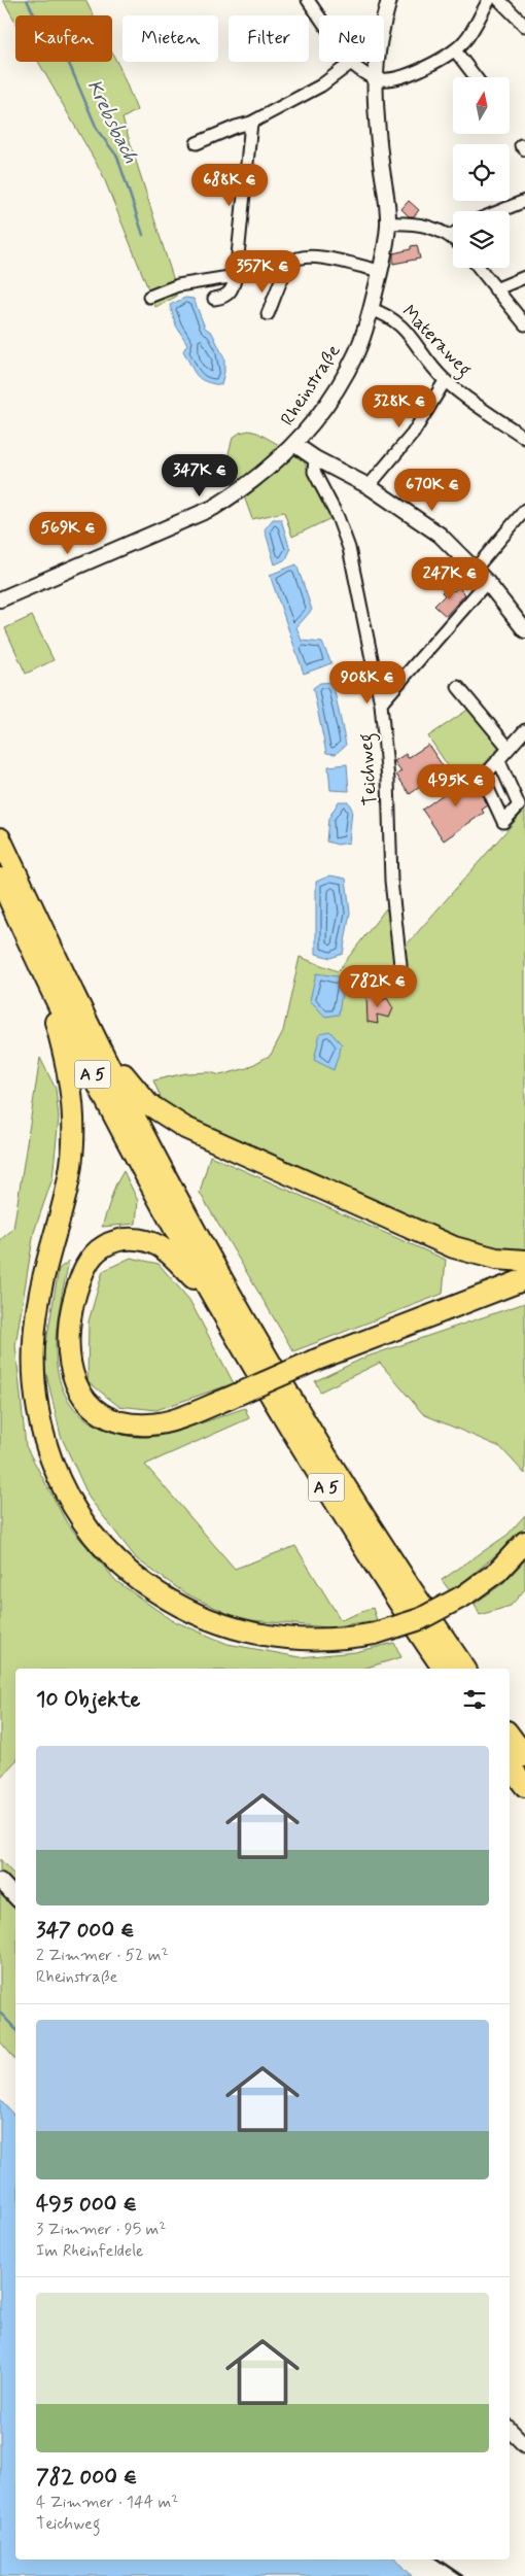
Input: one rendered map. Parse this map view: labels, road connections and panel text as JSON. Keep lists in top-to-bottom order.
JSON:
{
  "streets": {
    "highway": ["A 5"],
    "street": ["Materaweg", "Rheinstraße", "Teichweg"]
  },
  "crossings": [
    ["Materaweg", "Rheinstraße"]
  ],
  "water": ["Krebsbach"],
  "north": "top",
  "page": {
    "chip": [
      "Kaufen",
      "Mieten",
      "Filter",
      "Neu"
    ],
    "price": [
      "688K €",
      "357K €",
      "328K €",
      "347K €",
      "670K €",
      "569K €",
      "247K €",
      "908K €",
      "495K €",
      "782K €"
    ],
    "heading": "10 Objekte",
    "list": [
      {
        "name": "347 000 €",
        "note": "2 Zimmer · 52 m² · Rheinstraße"
      },
      {
        "name": "495 000 €",
        "note": "3 Zimmer · 95 m² · Im Rheinfeldele"
      },
      {
        "name": "782 000 €",
        "note": "4 Zimmer · 144 m² · Teichweg"
      }
    ]
  }
}
